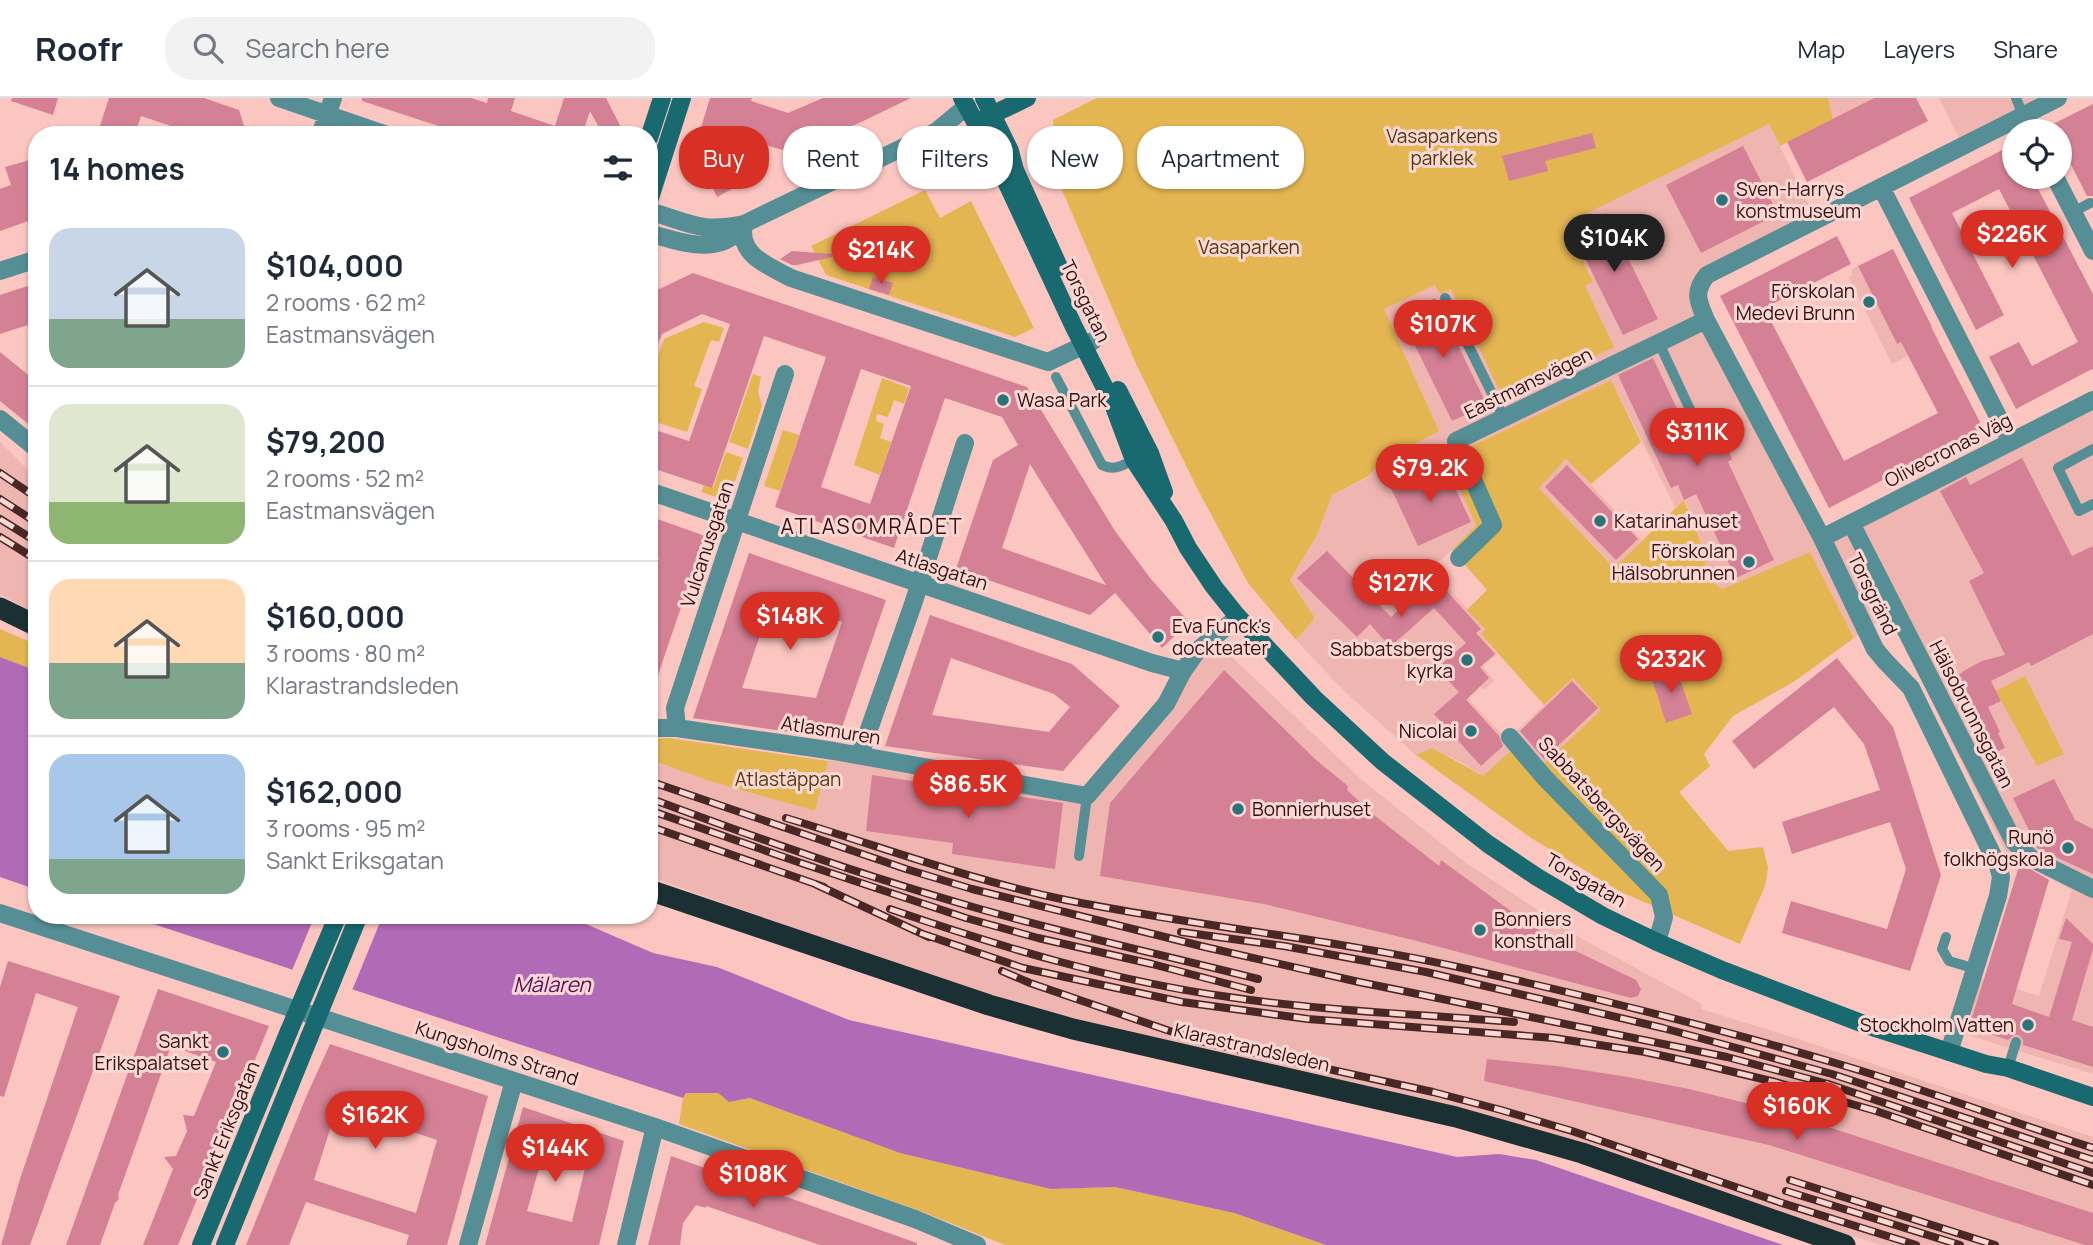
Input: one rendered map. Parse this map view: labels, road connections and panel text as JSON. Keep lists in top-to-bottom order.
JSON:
{
  "streets": {
    "highway": ["Klarastrandsleden"],
    "main road": ["Torsgatan", "Sankt Eriksgatan"],
    "street": [
      "Eastmansvägen",
      "Olivecronas Väg",
      "Vulcanusgatan",
      "Atlasgatan",
      "Torsgränd",
      "Hälsobrunnsgatan",
      "Atlasmuren",
      "Sabbatsbergsvägen",
      "Kungsholms Strand"
    ]
  },
  "crossings": [
    ["Torsgatan", "Torsgränd"],
    ["Torsgatan", "Sabbatsbergsvägen"],
    ["Eastmansvägen", "Torsgränd"],
    ["Olivecronas Väg", "Torsgränd"],
    ["Olivecronas Väg", "Hälsobrunnsgatan"],
    ["Vulcanusgatan", "Atlasgatan"],
    ["Vulcanusgatan", "Atlasmuren"]
  ],
  "districts": ["ATLASOMRÅDET"],
  "water": ["Mälaren"],
  "parks": ["Vasaparkens parklek", "Vasaparken", "Atlastäppan"],
  "places": [
    "Sven-Harrys konstmuseum",
    "Förskolan Medevi Brunn",
    "Wasa Park",
    "Katarinahuset",
    "Förskolan Hälsobrunnen",
    "Eva Funck's dockteater",
    "Sabbatsbergs kyrka",
    "Nicolai",
    "Bonnierhuset",
    "Runö folkhögskola",
    "Bonniers konsthall",
    "Stockholm Vatten",
    "Sankt Erikspalatset"
  ],
  "page": {
    "header": "Roofr",
    "search": "Search here",
    "nav": ["Map", "Layers", "Share"],
    "chip": [
      "Buy",
      "Rent",
      "Filters",
      "New",
      "Apartment"
    ],
    "heading": "14 homes",
    "price": [
      "$226K",
      "$104K",
      "$214K",
      "$107K",
      "$311K",
      "$79.2K",
      "$127K",
      "$148K",
      "$232K",
      "$86.5K",
      "$160K",
      "$162K",
      "$144K",
      "$108K"
    ],
    "list": [
      {
        "name": "$104,000",
        "note": "2 rooms · 62 m² · Eastmansvägen"
      },
      {
        "name": "$79,200",
        "note": "2 rooms · 52 m² · Eastmansvägen"
      },
      {
        "name": "$160,000",
        "note": "3 rooms · 80 m² · Klarastrandsleden"
      },
      {
        "name": "$162,000",
        "note": "3 rooms · 95 m² · Sankt Eriksgatan"
      }
    ]
  }
}
